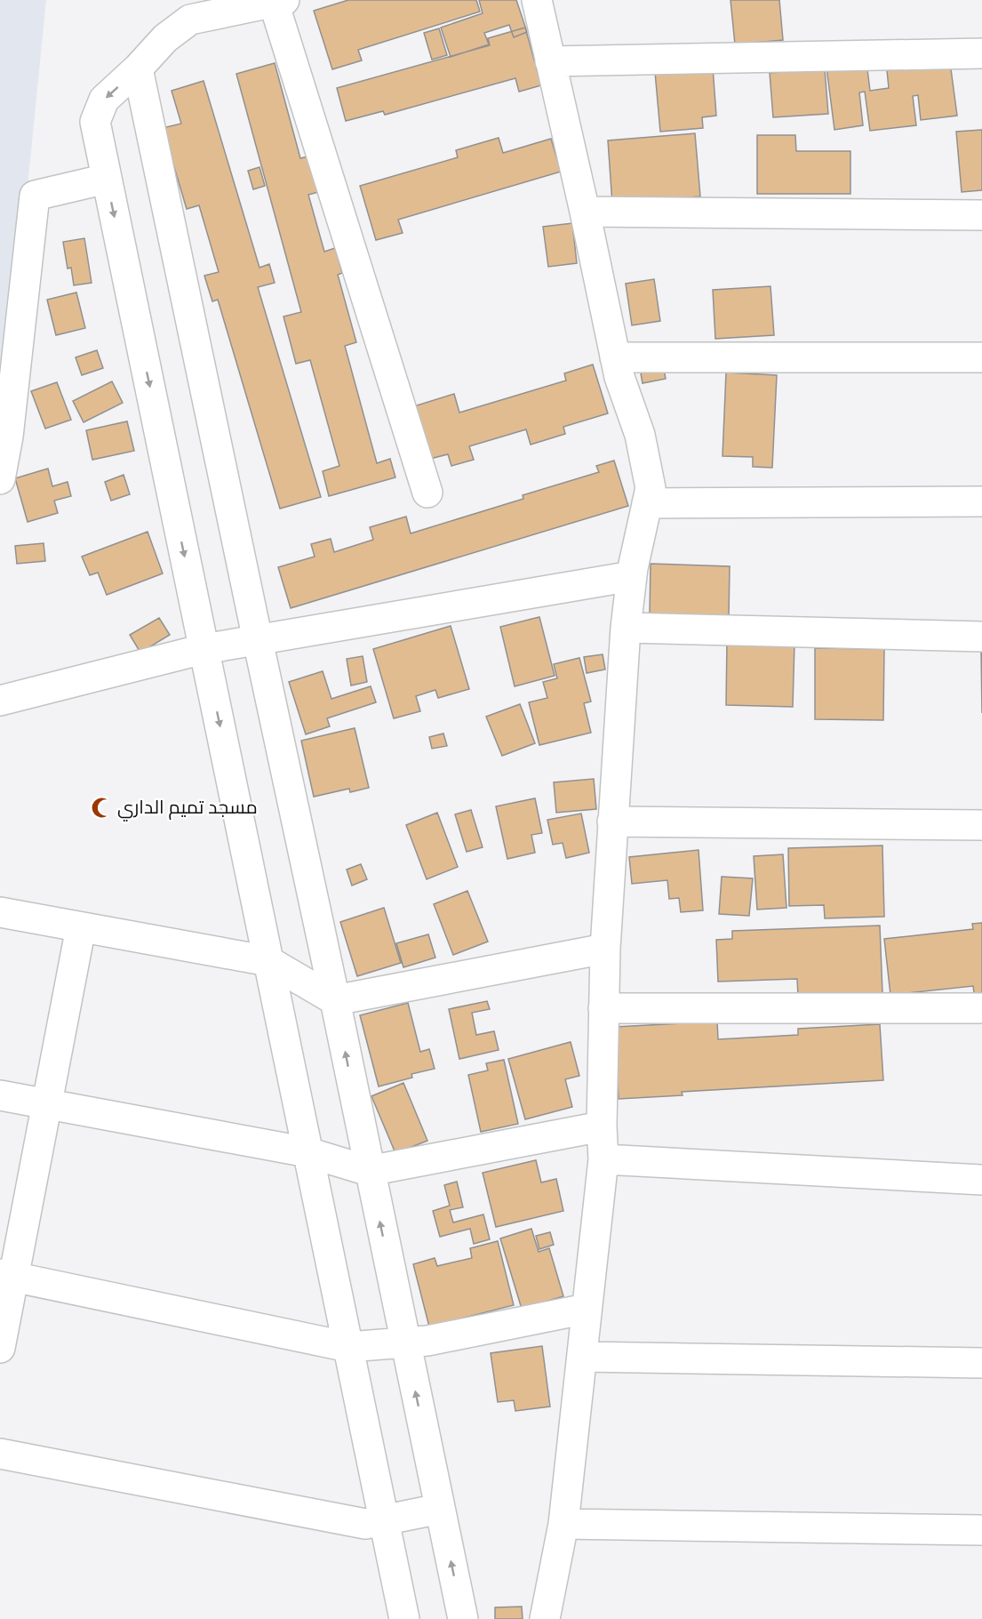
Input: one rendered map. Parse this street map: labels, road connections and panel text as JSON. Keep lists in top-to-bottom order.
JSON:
{
  "places": {
    "mosque": ["مسجد تميم الداري"]
  }
}
